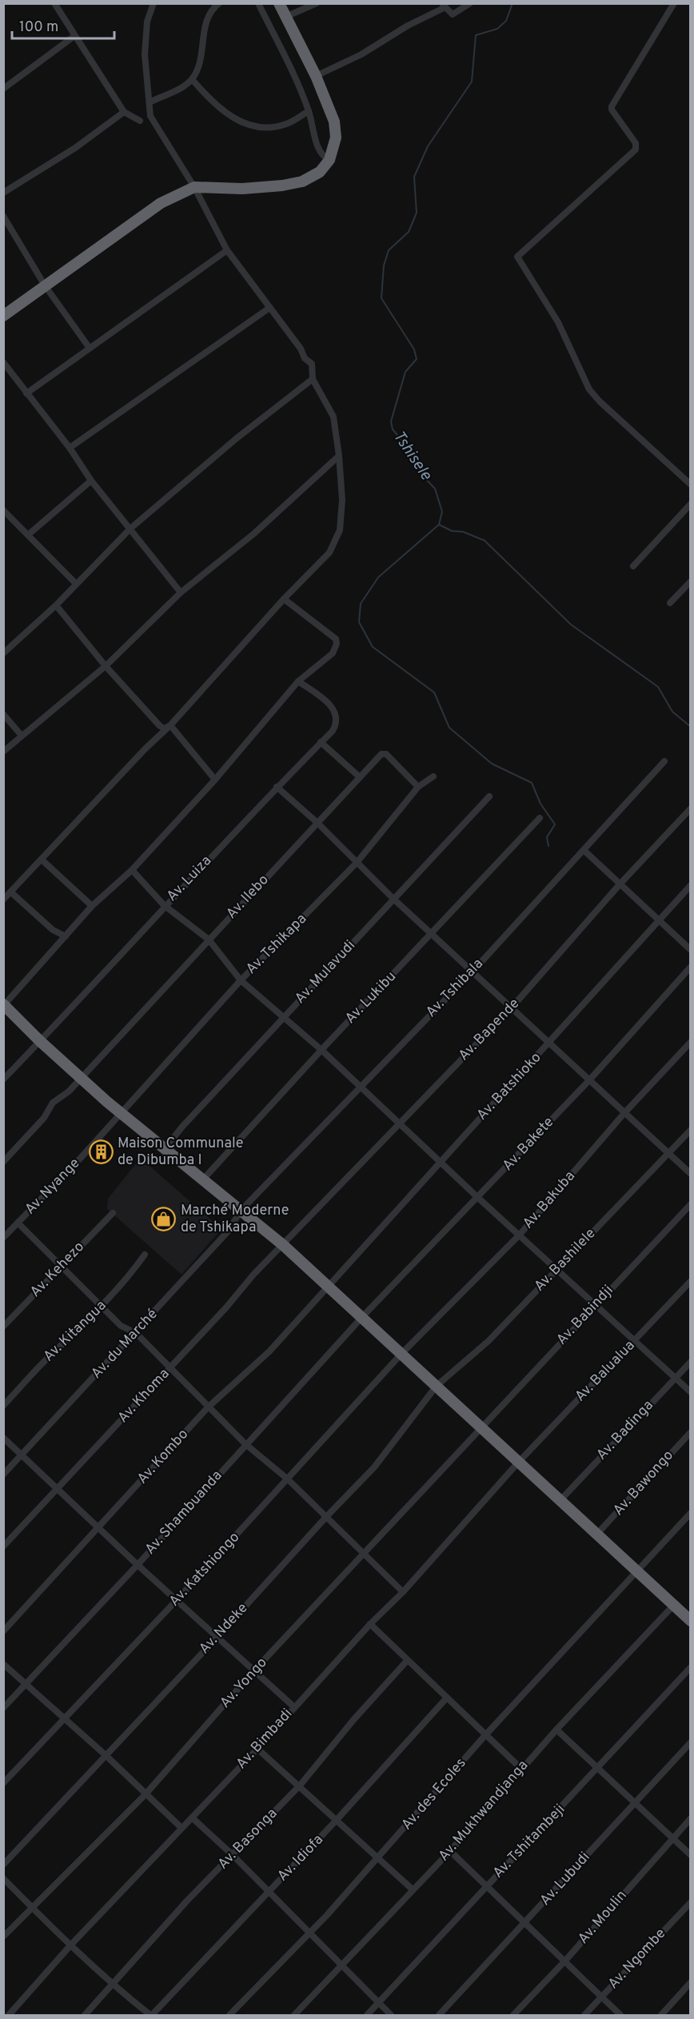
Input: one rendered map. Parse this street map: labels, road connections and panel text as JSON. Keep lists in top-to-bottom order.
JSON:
{
  "streets": {
    "street": [
      "Av. Luiza",
      "Av. Ilebo",
      "Av. Tshikapa",
      "Av. Mulavudi",
      "Av. Tshibala",
      "Av. Lukibu",
      "Av. Bapende",
      "Av. Batshioko",
      "Av. Bakete",
      "Av. Nyange",
      "Av. Bakuba",
      "Av. Bashilele",
      "Av. Kehezo",
      "Av. Babindji",
      "Av. Kitangua",
      "Av. du Marché",
      "Av. Balualua",
      "Av. Khoma",
      "Av. Badinga",
      "Av. Kombo",
      "Av. Bawongo",
      "Av. Shambuanda",
      "Av. Katshiongo",
      "Av. Ndeke",
      "Av. Yongo",
      "Av. Bimbadi",
      "Av. des Ecoles",
      "Av. Mukhwandjanga",
      "Av. Basonga",
      "Av. Tshitambeji",
      "Av. Idiofa",
      "Av. Lubudi",
      "Av. Moulin",
      "Av. Ngombe"
    ]
  },
  "crossings": [
    ["Av. Ilebo", "Av. Tshikapa"],
    ["Av. Tshikapa", "Av. Nyange"],
    ["Av. Tshibala", "Av. du Marché"],
    ["Av. Bapende", "Av. Khoma"],
    ["Av. Batshioko", "Av. Kombo"],
    ["Av. Bakete", "Av. Shambuanda"],
    ["Av. Bakuba", "Av. Katshiongo"],
    ["Av. Bashilele", "Av. Ndeke"],
    ["Av. Babindji", "Av. Yongo"],
    ["Av. Balualua", "Av. Bimbadi"]
  ],
  "water": ["Tshisele"],
  "places": {
    "building": ["Maison Communale de Dibumba I"],
    "shop": ["Marché Moderne de Tshikapa"]
  },
  "scale_bar": "100 m"
}
